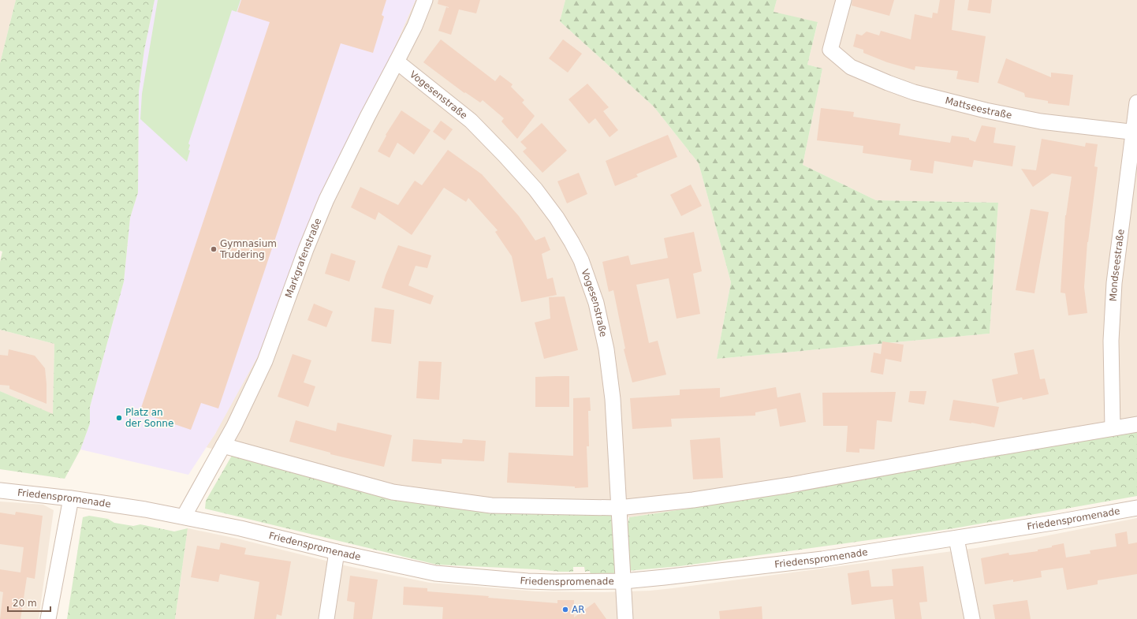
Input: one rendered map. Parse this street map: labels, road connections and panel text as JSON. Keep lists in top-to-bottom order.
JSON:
{
  "streets": {
    "street": [
      "Vogesenstraße",
      "Mattseestraße",
      "Markgrafenstraße",
      "Mondseestraße",
      "Friedenspromenade"
    ]
  },
  "crossings": [
    ["Vogesenstraße", "Markgrafenstraße"],
    ["Vogesenstraße", "Friedenspromenade"],
    ["Mattseestraße", "Mondseestraße"],
    ["Markgrafenstraße", "Friedenspromenade"]
  ],
  "places": ["Gymnasium Trudering", "Platz an der Sonne", "AR"],
  "scale_bar": "20 m"
}
